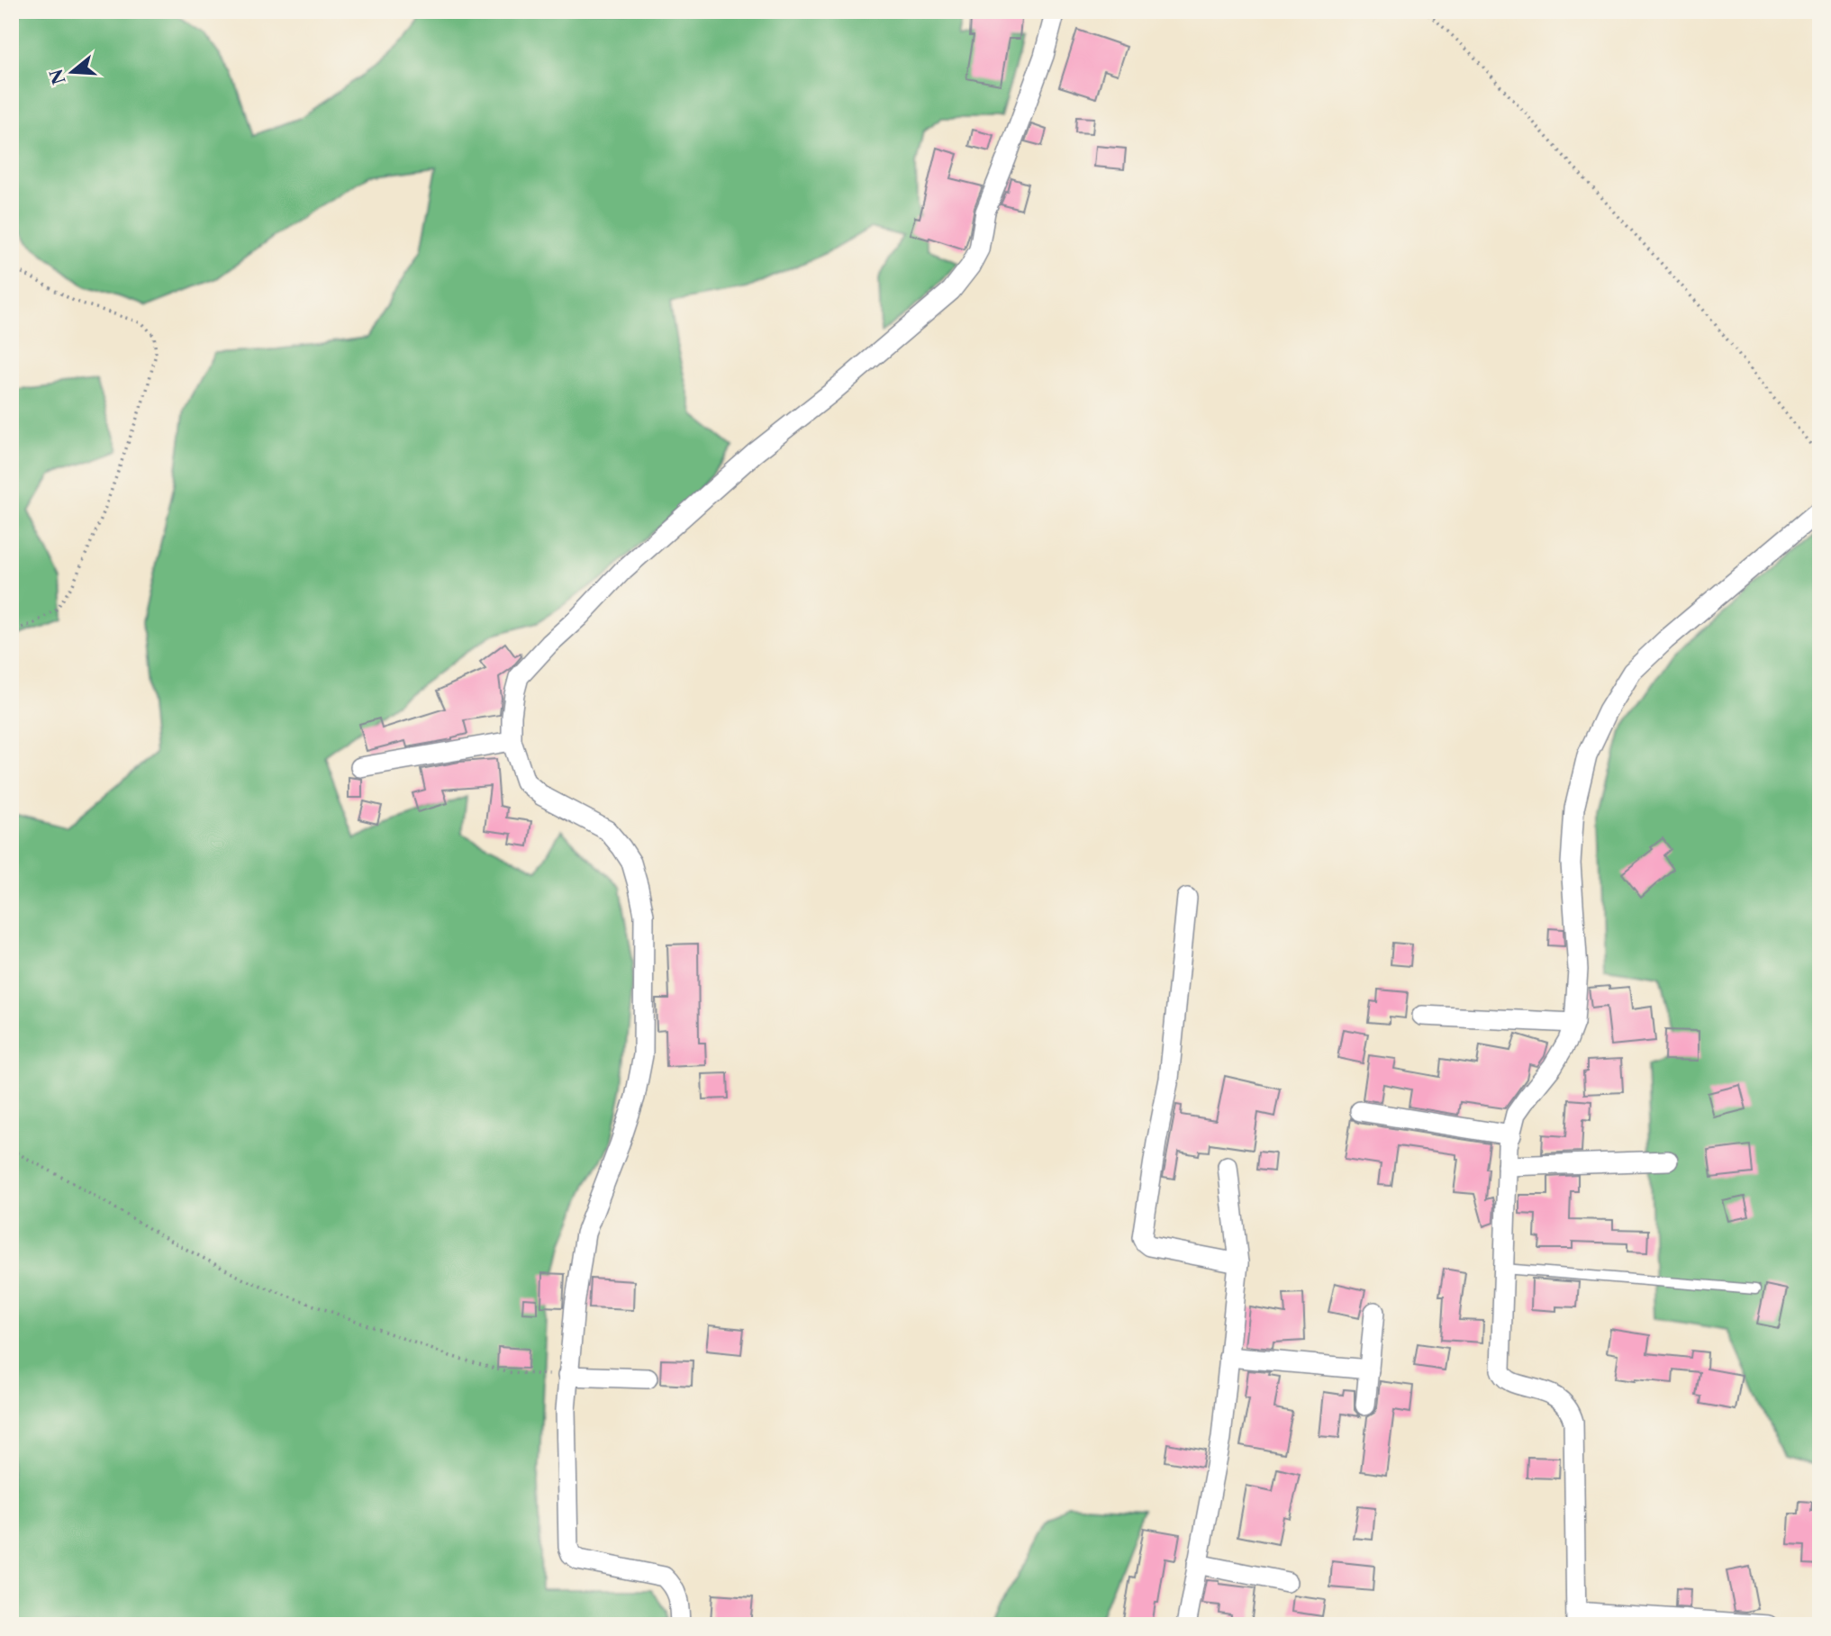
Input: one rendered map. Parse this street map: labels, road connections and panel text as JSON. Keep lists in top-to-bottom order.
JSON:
{
  "north": "left"
}
